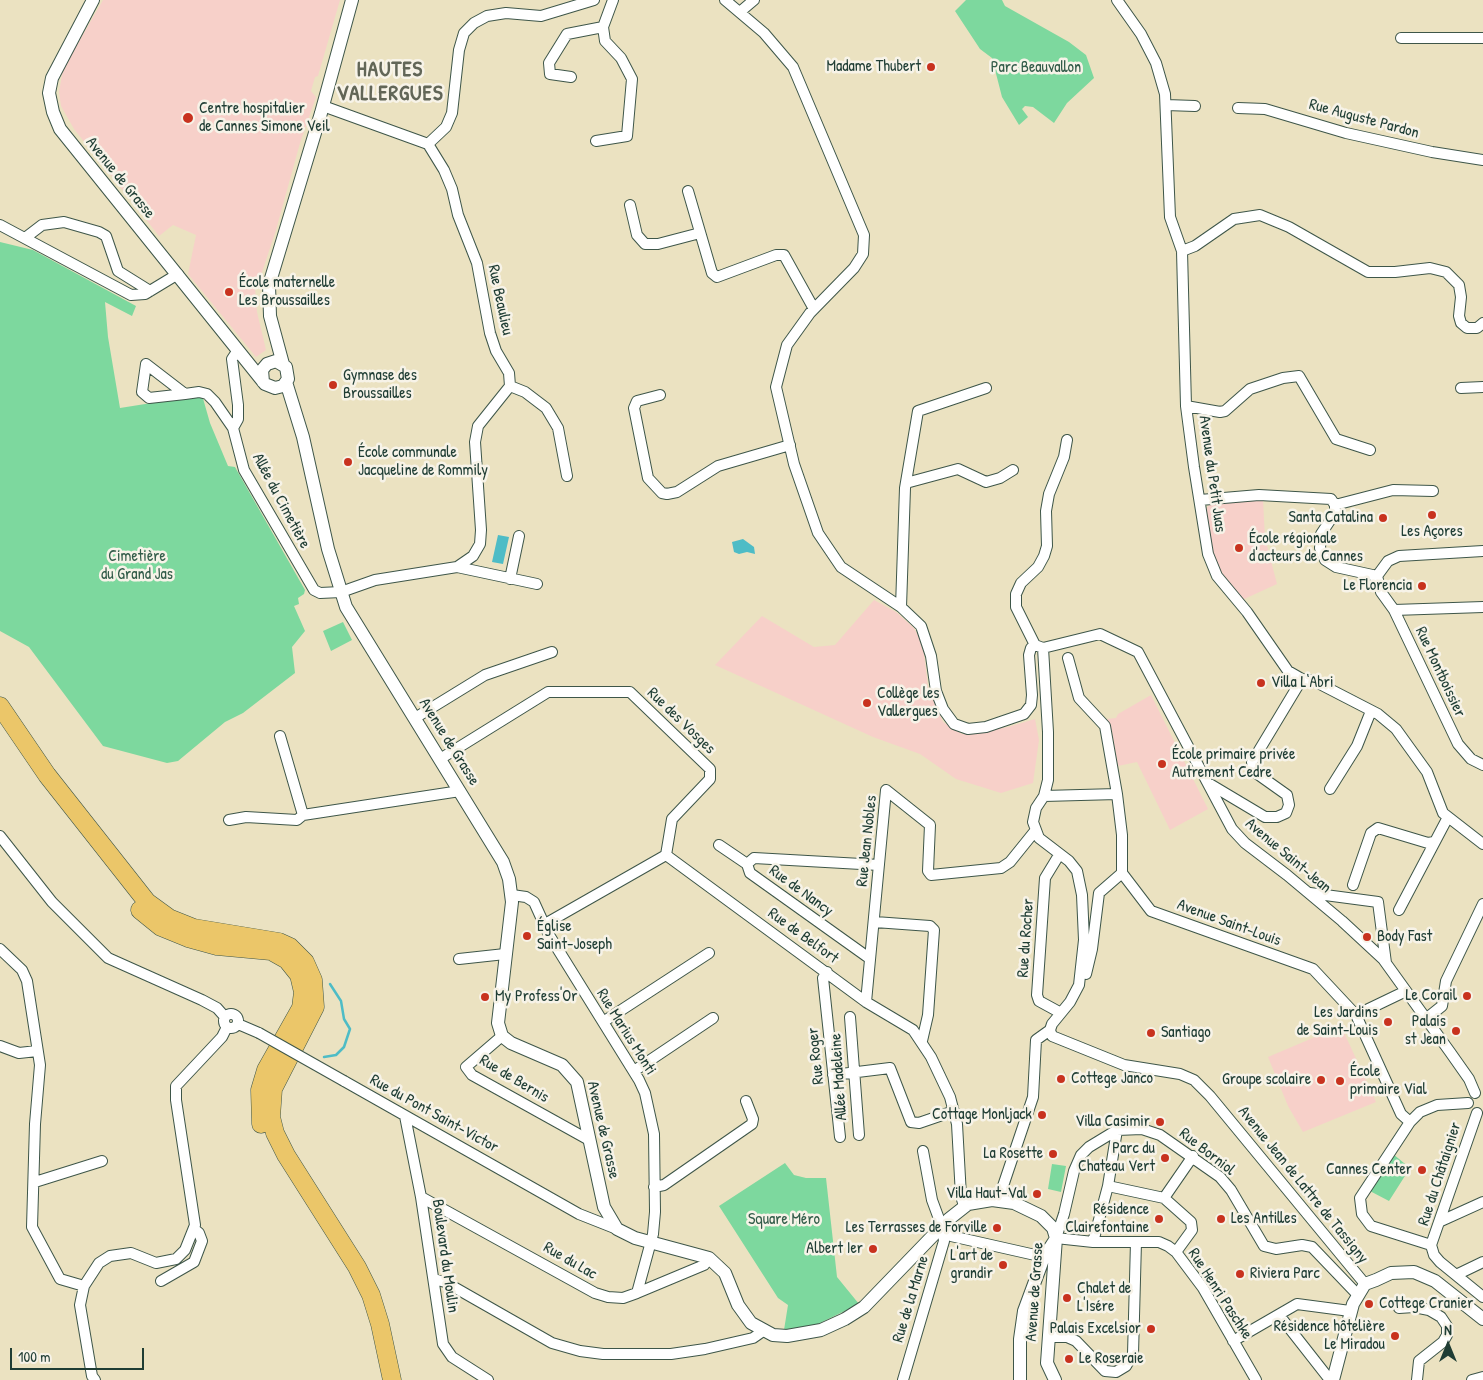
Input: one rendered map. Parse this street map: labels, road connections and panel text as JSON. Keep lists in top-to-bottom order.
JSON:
{
  "streets": {
    "street": [
      "Rue Auguste Pardon",
      "Avenue de Grasse",
      "Rue Beaulieu",
      "Avenue du Petit Juas",
      "Allée du Cimetière",
      "Rue Montboissier",
      "Rue des Vosges",
      "Rue Jean Nobles",
      "Avenue Saint-Jean",
      "Rue de Nancy",
      "Avenue Saint-Louis",
      "Rue de Belfort",
      "Rue du Rocher",
      "Rue Marius Monti",
      "Rue Roger",
      "Allée Madeleine",
      "Rue de Bernis",
      "Rue du Pont Saint-Victor",
      "Rue Borniol",
      "Rue du Châtaignier",
      "Avenue Jean de Lattre de Tassigny",
      "Boulevard du Moulin",
      "Rue du Lac",
      "Rue Henri Paschke",
      "Rue de la Marne"
    ]
  },
  "crossings": [
    ["Avenue de Grasse", "Allée du Cimetière"],
    ["Avenue de Grasse", "Rue des Vosges"],
    ["Avenue de Grasse", "Rue Marius Monti"],
    ["Avenue de Grasse", "Rue de Bernis"],
    ["Avenue de Grasse", "Rue du Pont Saint-Victor"],
    ["Avenue de Grasse", "Rue Borniol"],
    ["Avenue de Grasse", "Rue Henri Paschke"],
    ["Rue des Vosges", "Rue de Belfort"],
    ["Rue Jean Nobles", "Rue de Nancy"],
    ["Rue Jean Nobles", "Rue de Belfort"],
    ["Rue de Belfort", "Rue Roger"],
    ["Rue Marius Monti", "Rue du Lac"],
    ["Rue du Pont Saint-Victor", "Boulevard du Moulin"],
    ["Rue Borniol", "Rue Henri Paschke"],
    ["Boulevard du Moulin", "Rue du Lac"]
  ],
  "districts": ["HAUTES VALLERGUES"],
  "parks": ["Parc Beauvallon", "Cimetière du Grand Jas", "Square Méro"],
  "places": [
    "Madame Thubert",
    "Centre hospitalier de Cannes Simone Veil",
    "École maternelle Les Broussailles",
    "Gymnase des Broussailles",
    "École communale Jacqueline de Rommily",
    "Les Açores",
    "Santa Catalina",
    "École régionale d'acteurs de Cannes",
    "Le Florencia",
    "Villa L‘Abri",
    "Collège les Vallergues",
    "École primaire privée Autrement Cedre",
    "Église Saint-Joseph",
    "Body Fast",
    "Le Corail",
    "My Profess'Or",
    "Les Jardins de Saint-Louis",
    "Palais st Jean",
    "Santiago",
    "Cottege Janco",
    "Groupe scolaire",
    "École primaire Vial",
    "Cottage Monljack",
    "Villa Casimir",
    "La Rosette",
    "Parc du Chateau Vert",
    "Cannes Center",
    "Villa Haut-Val",
    "Résidence Clairefontaine",
    "Les Antilles",
    "Les Terrasses de Forville",
    "Albert Ier",
    "L'art de grandir",
    "Riviera Parc",
    "Chalet de L'Isére",
    "Cottege Cranier",
    "Palais Excelsior",
    "Résidence hôtelière Le Miradou",
    "Le Roseraie"
  ],
  "scale_bar": "100 m",
  "north": "top"
}
